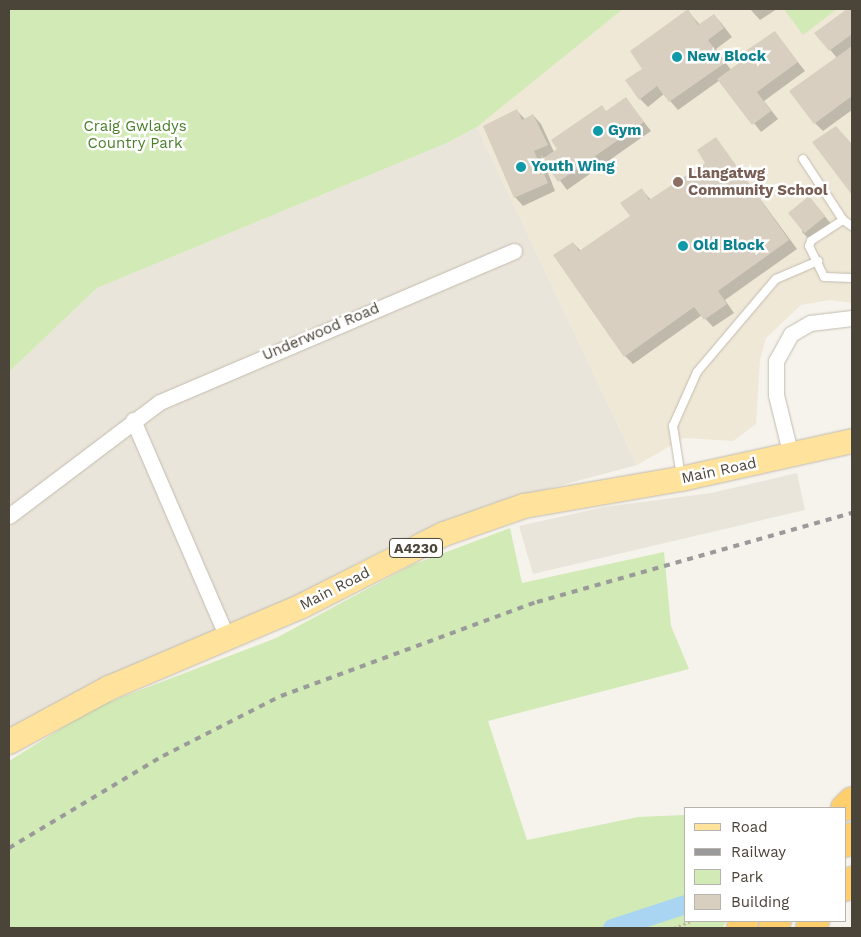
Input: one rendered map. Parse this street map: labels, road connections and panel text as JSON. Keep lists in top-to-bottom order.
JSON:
{
  "streets": {
    "main road": ["Main Road", "A4230"],
    "street": ["Underwood Road"]
  },
  "parks": ["Craig Gwladys Country Park"],
  "places": [
    "New Block",
    "Gym",
    "Youth Wing",
    "Llangatwg Community School",
    "Old Block"
  ],
  "legend": [
    "Road",
    "Railway",
    "Park",
    "Building"
  ]
}
